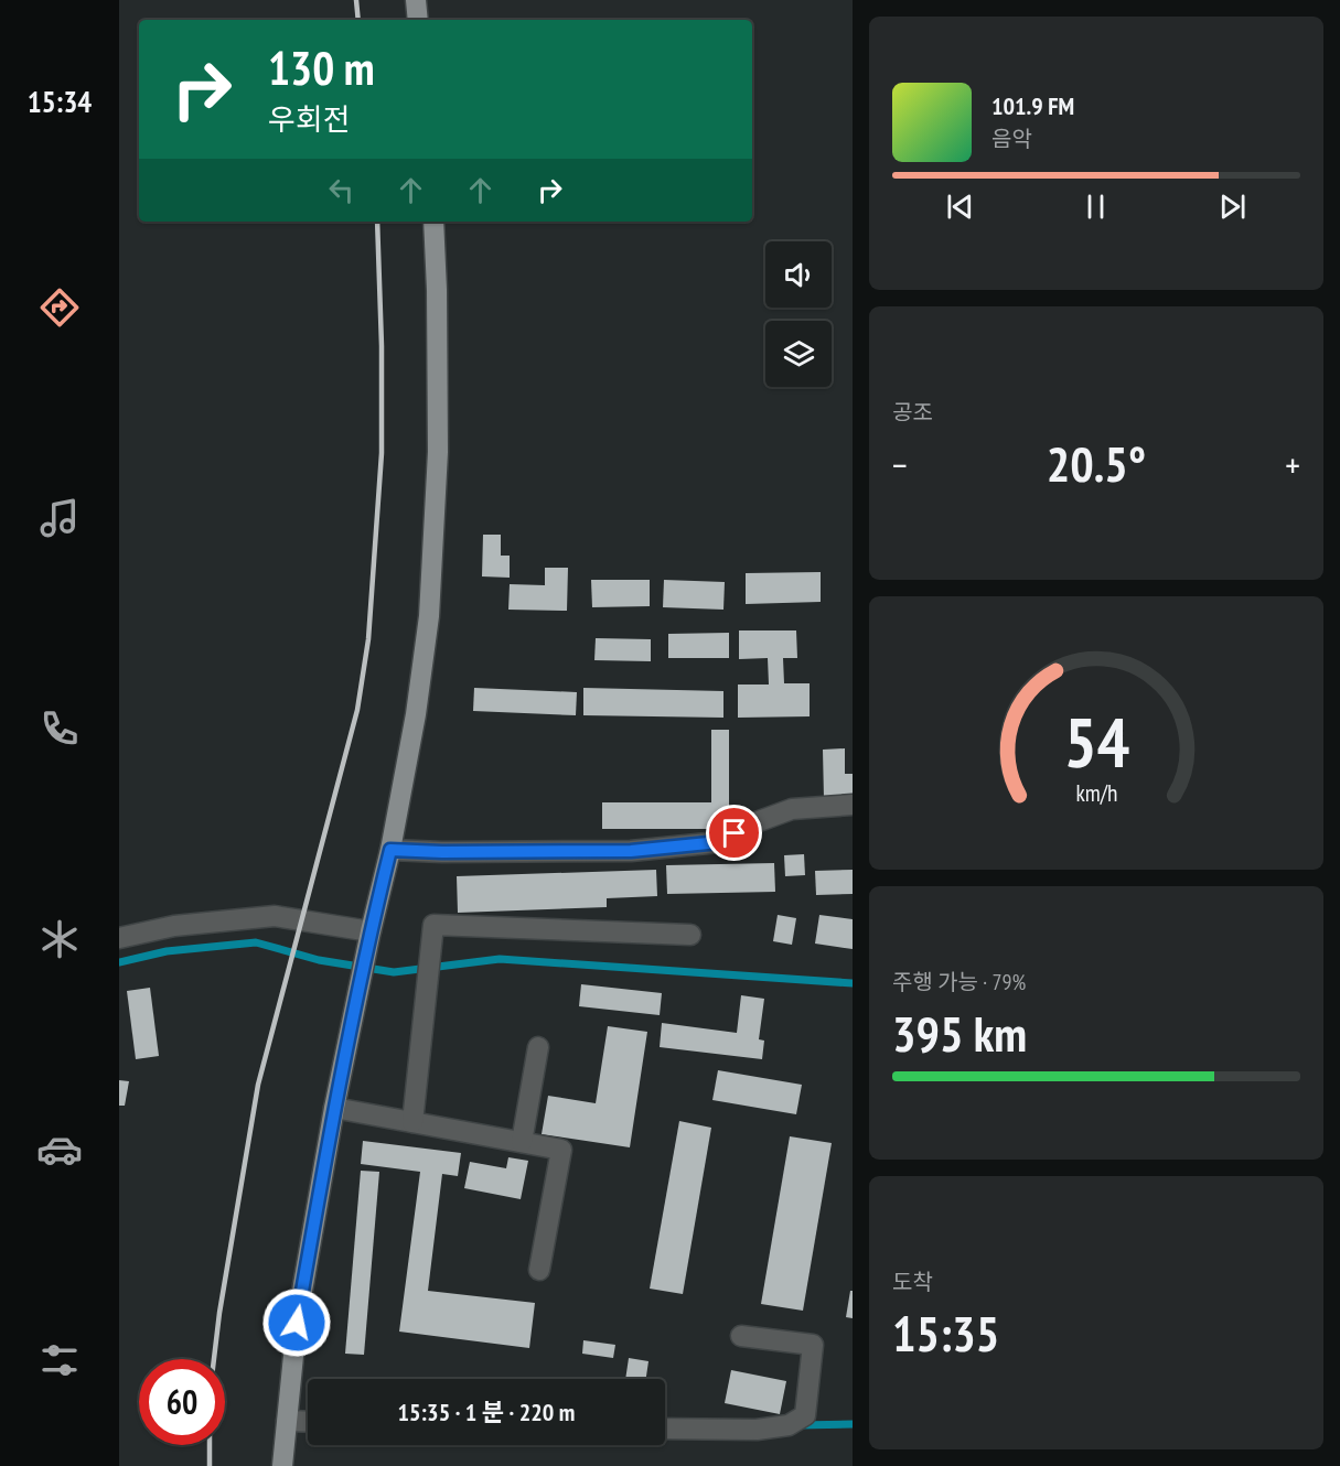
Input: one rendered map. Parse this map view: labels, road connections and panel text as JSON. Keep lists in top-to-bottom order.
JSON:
{
  "page": {
    "tabs": "15:34",
    "turn": ["130 m", "우회전"],
    "song": ["101.9 FM", "음악"],
    "tile": [
      "공조",
      ["주행 가능 · 79%", "395 km"],
      ["도착", "15:35"]
    ],
    "heat": ["−", "20.5°", "+"],
    "limit": "60",
    "trip": "15:35 · 1 분 · 220 m",
    "gauge": ["54", "km/h"]
  }
}
